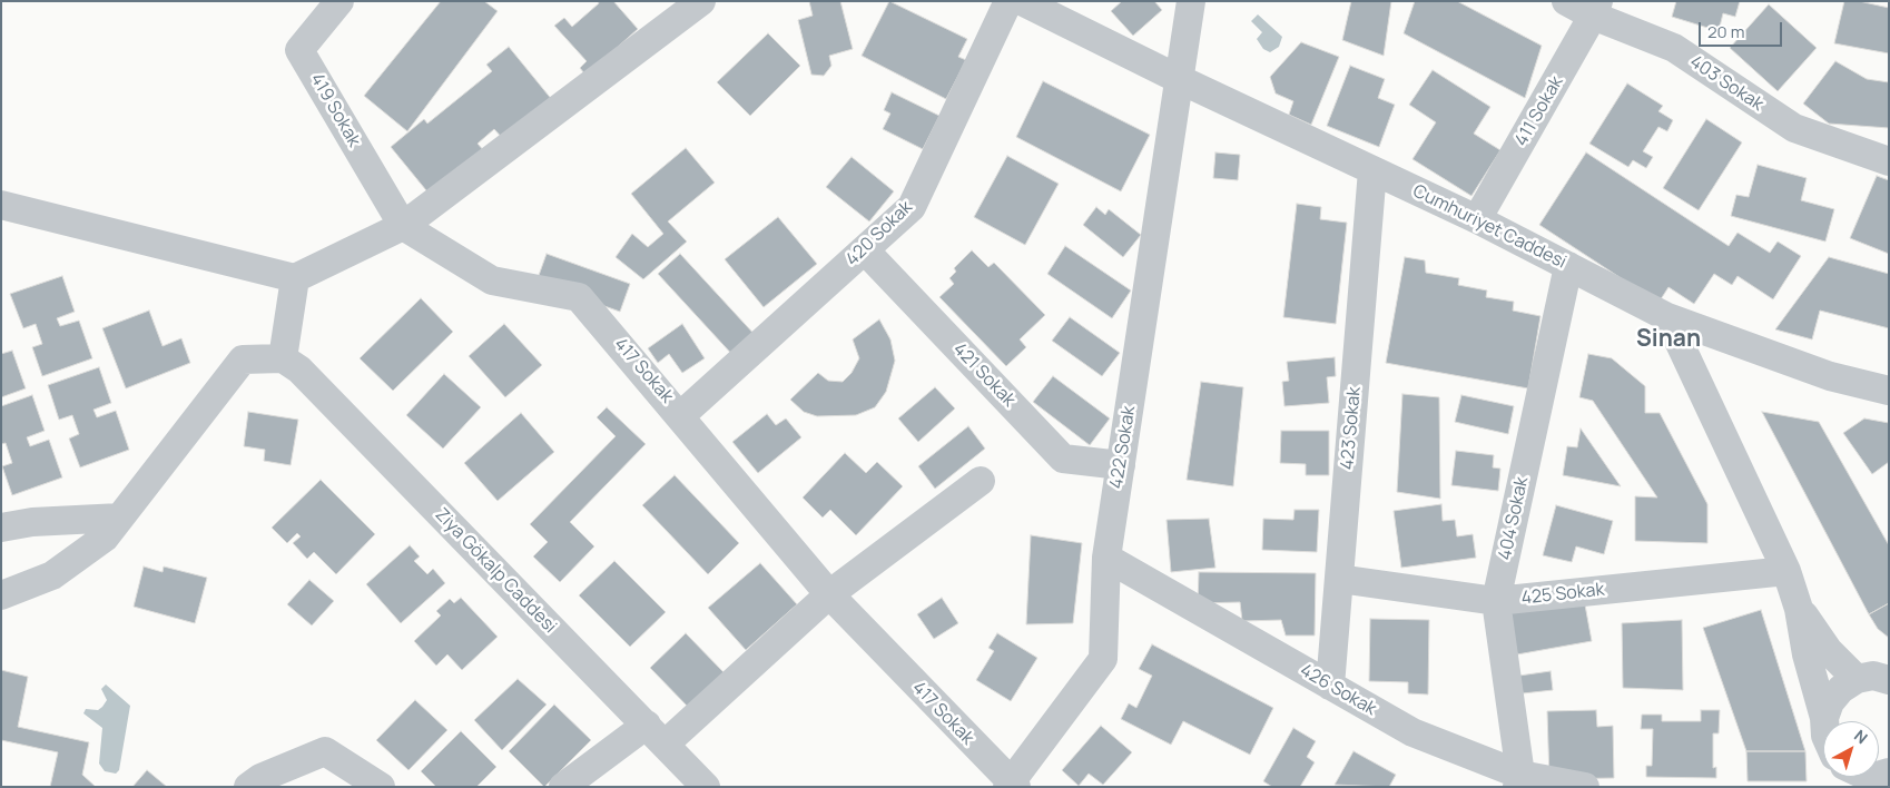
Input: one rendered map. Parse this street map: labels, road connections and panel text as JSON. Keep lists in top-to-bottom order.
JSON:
{
  "streets": {
    "street": [
      "403 Sokak",
      "419 Sokak",
      "411 Sokak",
      "Cumhuriyet Caddesi",
      "420 Sokak",
      "417 Sokak",
      "421 Sokak",
      "423 Sokak",
      "422 Sokak",
      "404 Sokak",
      "Ziya Gökalp Caddesi",
      "425 Sokak",
      "426 Sokak"
    ]
  },
  "crossings": [
    ["403 Sokak", "411 Sokak"],
    ["419 Sokak", "417 Sokak"],
    ["411 Sokak", "Cumhuriyet Caddesi"],
    ["Cumhuriyet Caddesi", "423 Sokak"],
    ["Cumhuriyet Caddesi", "422 Sokak"],
    ["Cumhuriyet Caddesi", "404 Sokak"],
    ["420 Sokak", "417 Sokak"],
    ["420 Sokak", "421 Sokak"],
    ["417 Sokak", "422 Sokak"],
    ["421 Sokak", "422 Sokak"],
    ["423 Sokak", "425 Sokak"],
    ["423 Sokak", "426 Sokak"],
    ["422 Sokak", "426 Sokak"],
    ["404 Sokak", "425 Sokak"],
    ["404 Sokak", "426 Sokak"]
  ],
  "districts": ["Sinan"],
  "scale_bar": "20 m",
  "north": "top right"
}
